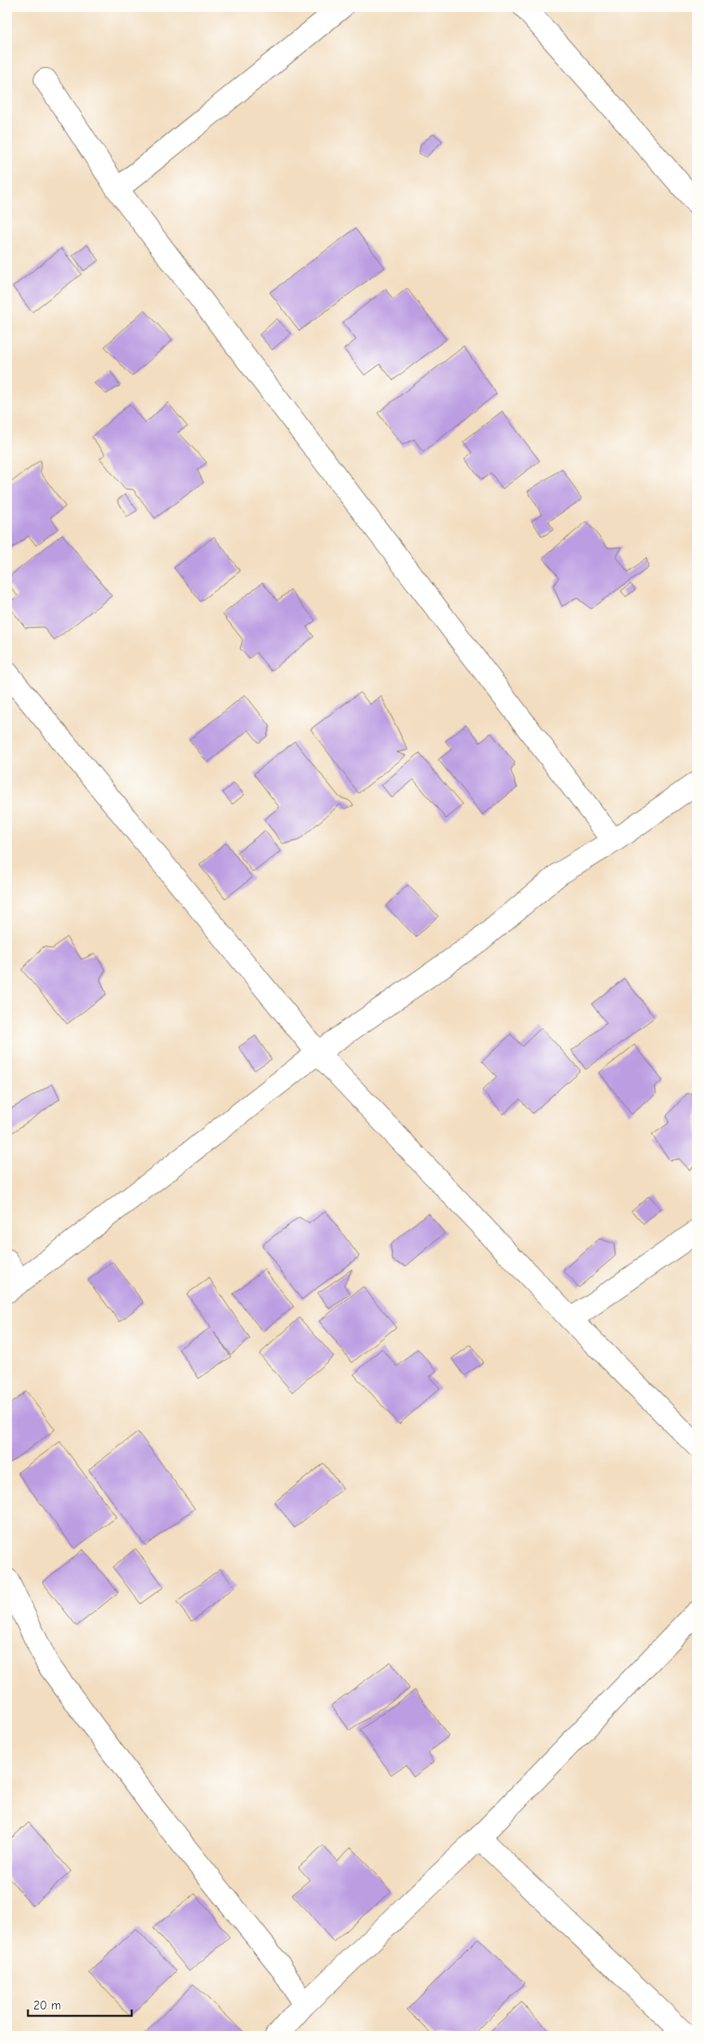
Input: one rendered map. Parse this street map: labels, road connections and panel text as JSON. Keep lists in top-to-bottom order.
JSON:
{
  "scale_bar": "20 m"
}
